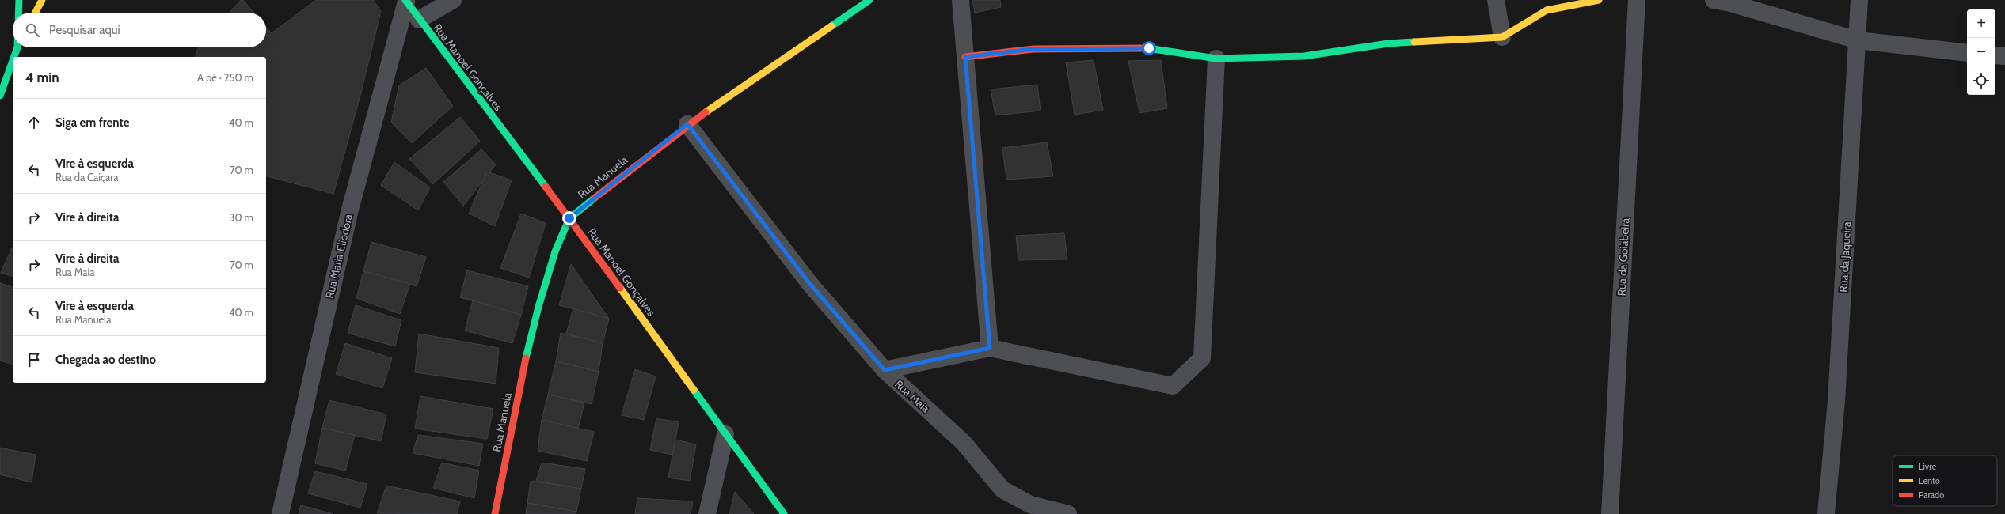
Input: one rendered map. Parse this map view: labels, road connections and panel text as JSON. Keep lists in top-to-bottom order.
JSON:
{
  "streets": {
    "street": [
      "Rua Manoel Gonçalves",
      "Rua Manuela",
      "Rua Maria Eliodora",
      "Rua da Goiabeira",
      "Rua da Jaqueira",
      "Rua Maia"
    ]
  },
  "crossings": [
    ["Rua Manoel Gonçalves", "Rua Manuela"],
    ["Rua Manoel Gonçalves", "Rua Maria Eliodora"],
    ["Rua Manuela", "Rua Maia"]
  ],
  "legend": ["Livre", "Lento", "Parado"],
  "page": {
    "map_buttons": ["+", "−"],
    "search": "Pesquisar aqui",
    "heading": ["4 min", "A pé · 250 m"],
    "list": [
      ["Siga em frente", "40 m"],
      ["Vire à esquerda", "Rua da Caiçara", "70 m"],
      ["Vire à direita", "30 m"],
      ["Vire à direita", "Rua Maia", "70 m"],
      ["Vire à esquerda", "Rua Manuela", "40 m"],
      "Chegada ao destino"
    ]
  }
}
